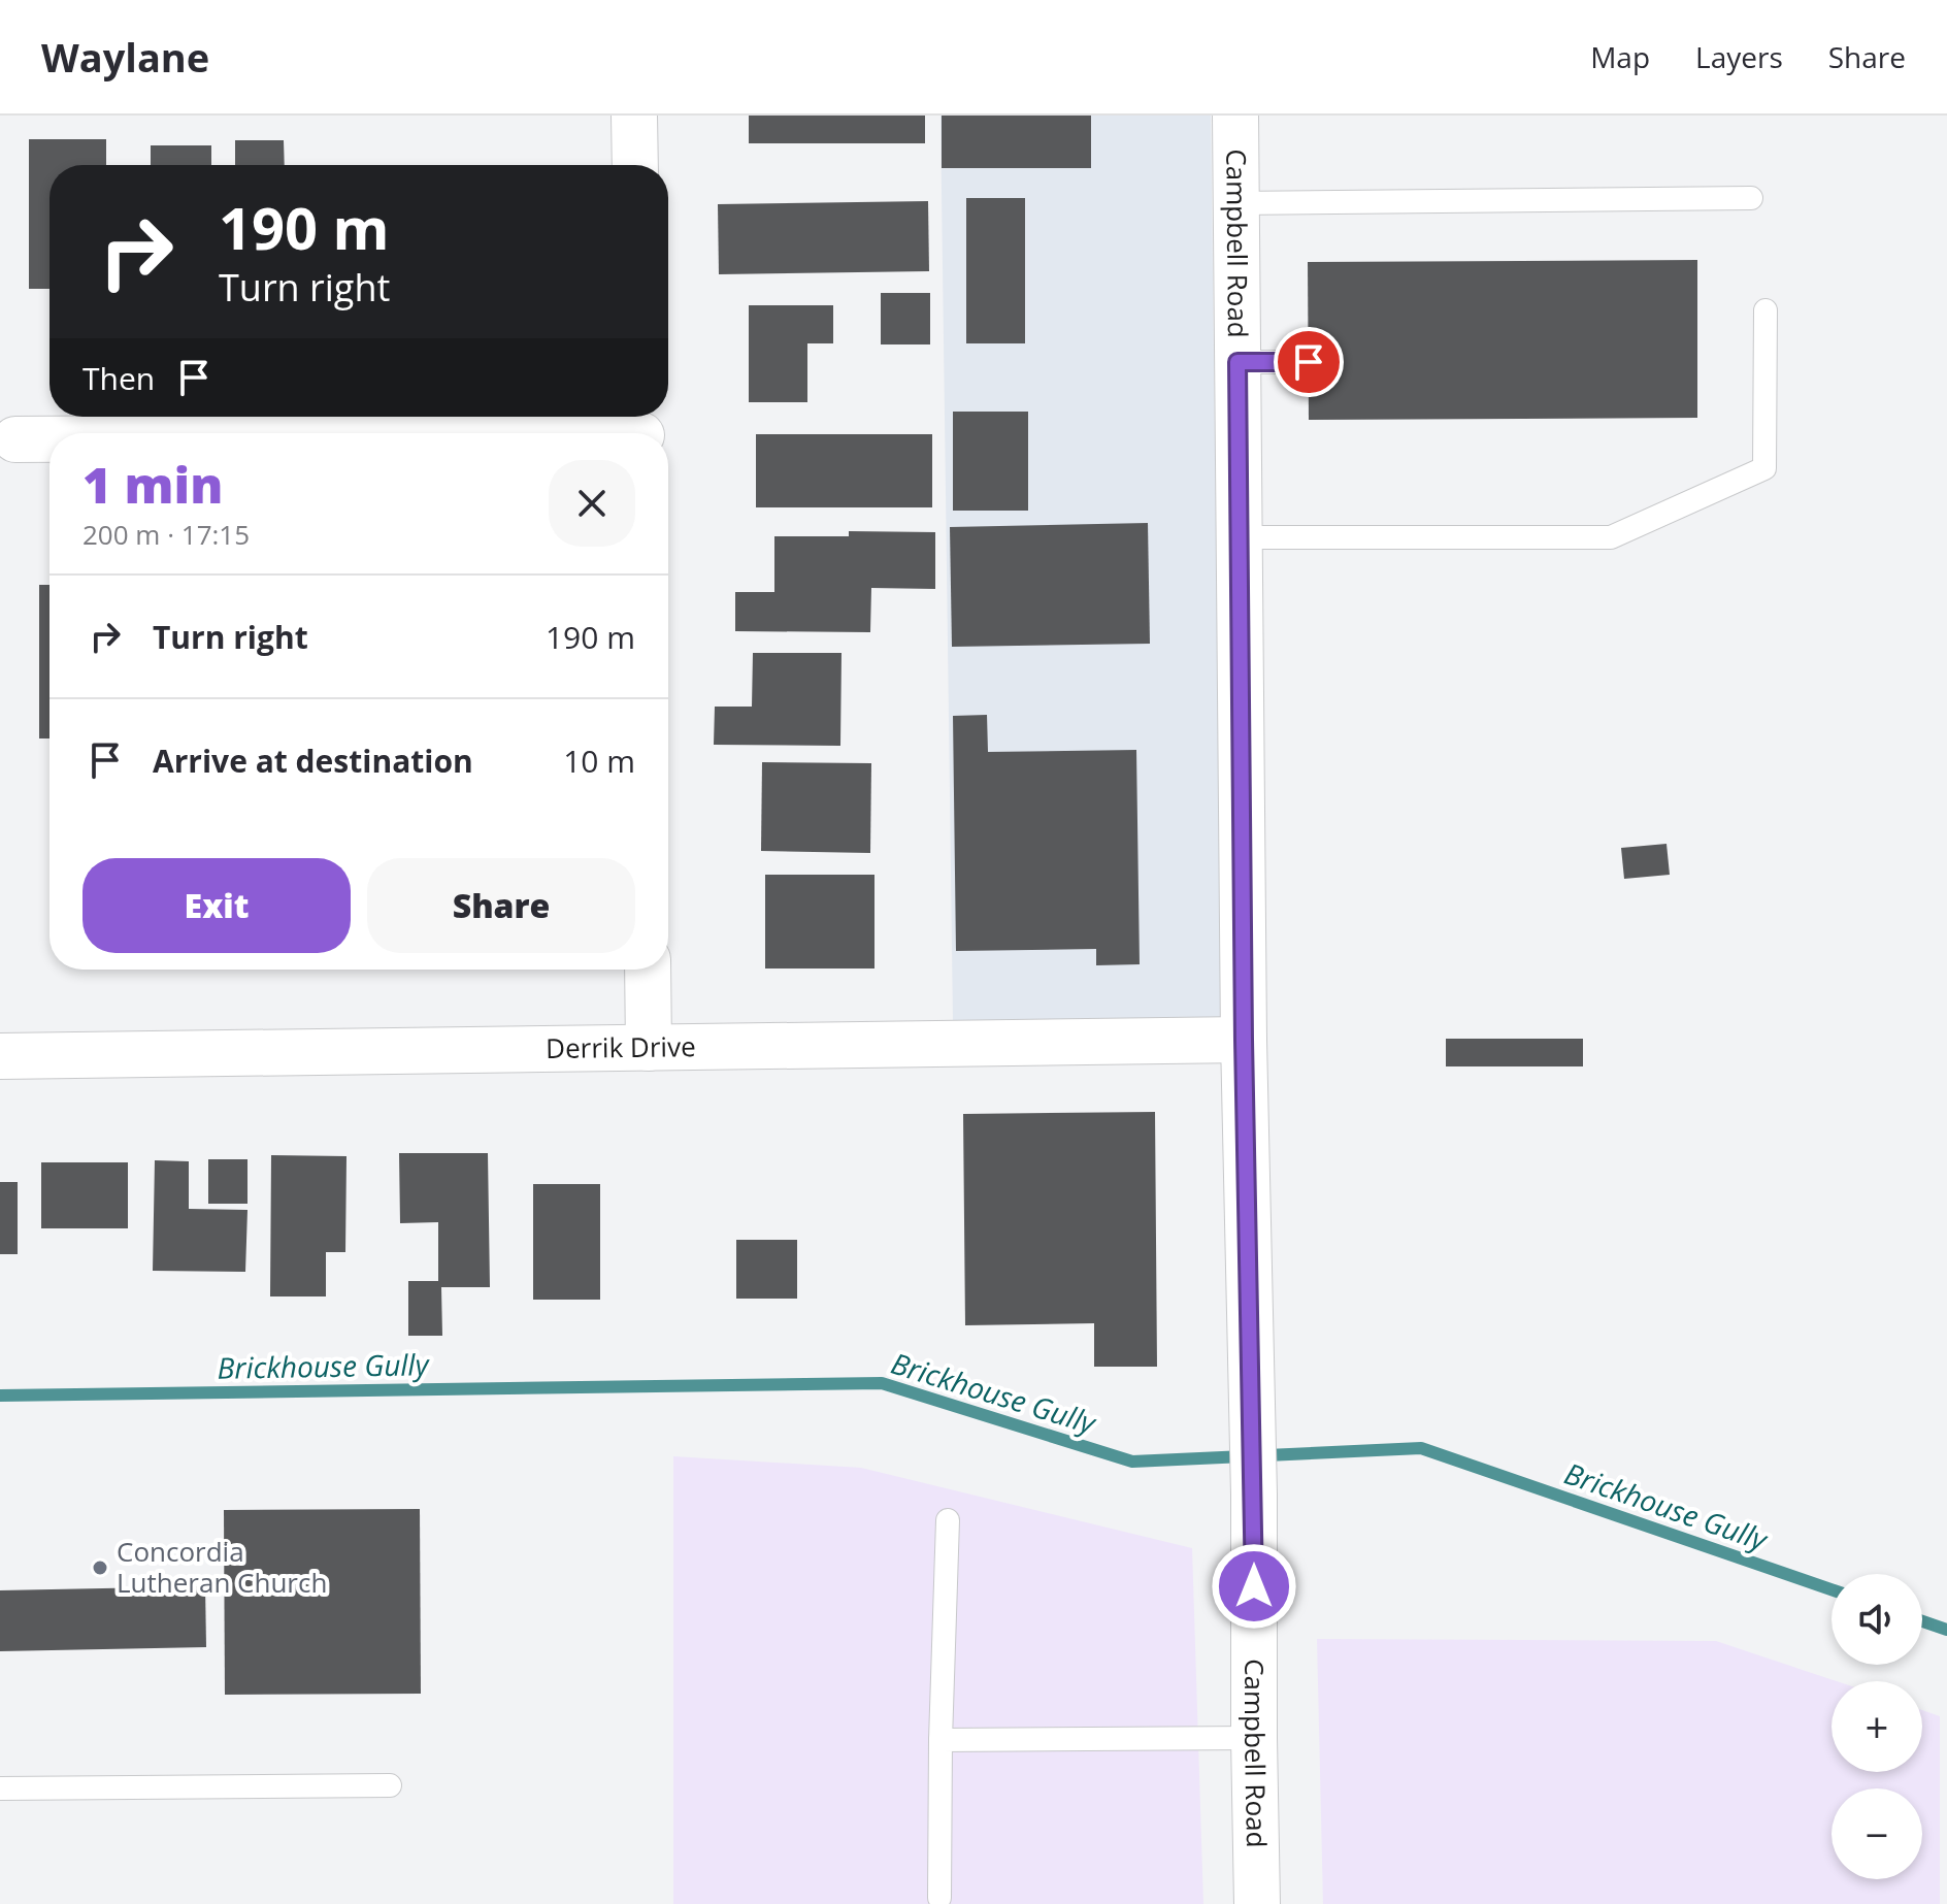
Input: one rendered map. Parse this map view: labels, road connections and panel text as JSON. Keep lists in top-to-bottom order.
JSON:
{
  "streets": {
    "street": ["Campbell Road", "Derrik Drive"]
  },
  "crossings": [
    ["Campbell Road", "Derrik Drive"]
  ],
  "water": ["Brickhouse Gully"],
  "places": ["Concordia Lutheran Church"],
  "page": {
    "header": "Waylane",
    "nav": ["Map", "Layers", "Share"],
    "turn": ["190 m", "Turn right"],
    "then": "Then",
    "heading": ["1 min", "200 m · 17:15"],
    "list": [
      {
        "name": "Turn right",
        "value": "190 m"
      },
      {
        "name": "Arrive at destination",
        "value": "10 m"
      }
    ],
    "buttons": ["Exit", "Share"],
    "map_buttons": ["+", "−"]
  }
}
